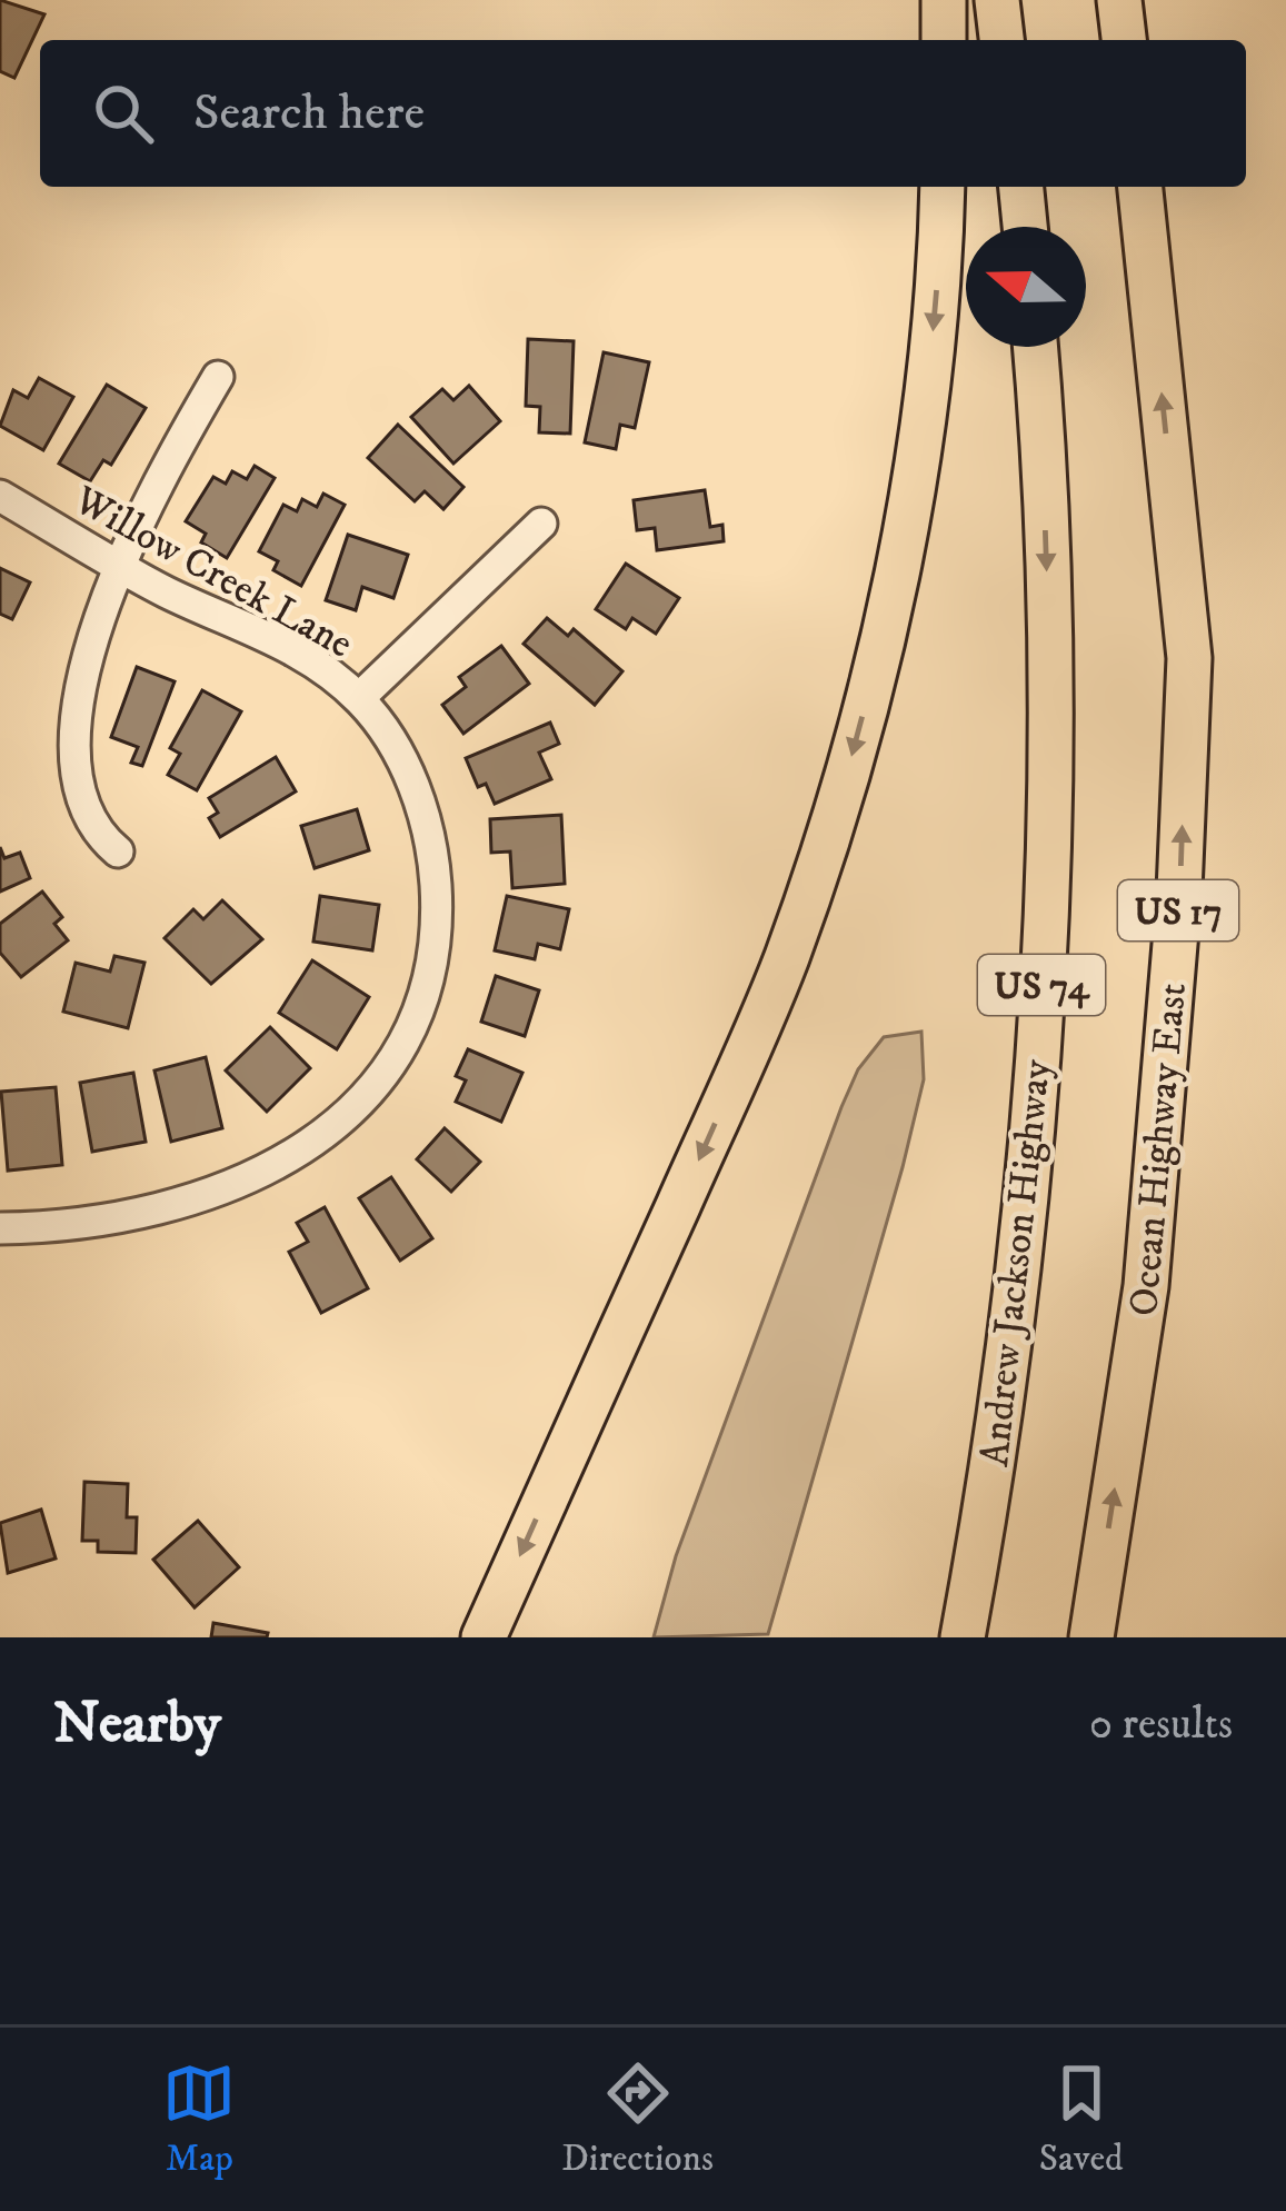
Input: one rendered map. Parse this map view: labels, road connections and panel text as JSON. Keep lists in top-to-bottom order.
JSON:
{
  "streets": {
    "highway": [
      "US 17",
      "US 74",
      "Ocean Highway East",
      "Andrew Jackson Highway"
    ],
    "street": ["Willow Creek Lane"]
  },
  "north": "left",
  "page": {
    "search": "Search here",
    "heading": ["Nearby", "0 results"],
    "nav": ["Map", "Directions", "Saved"]
  }
}
